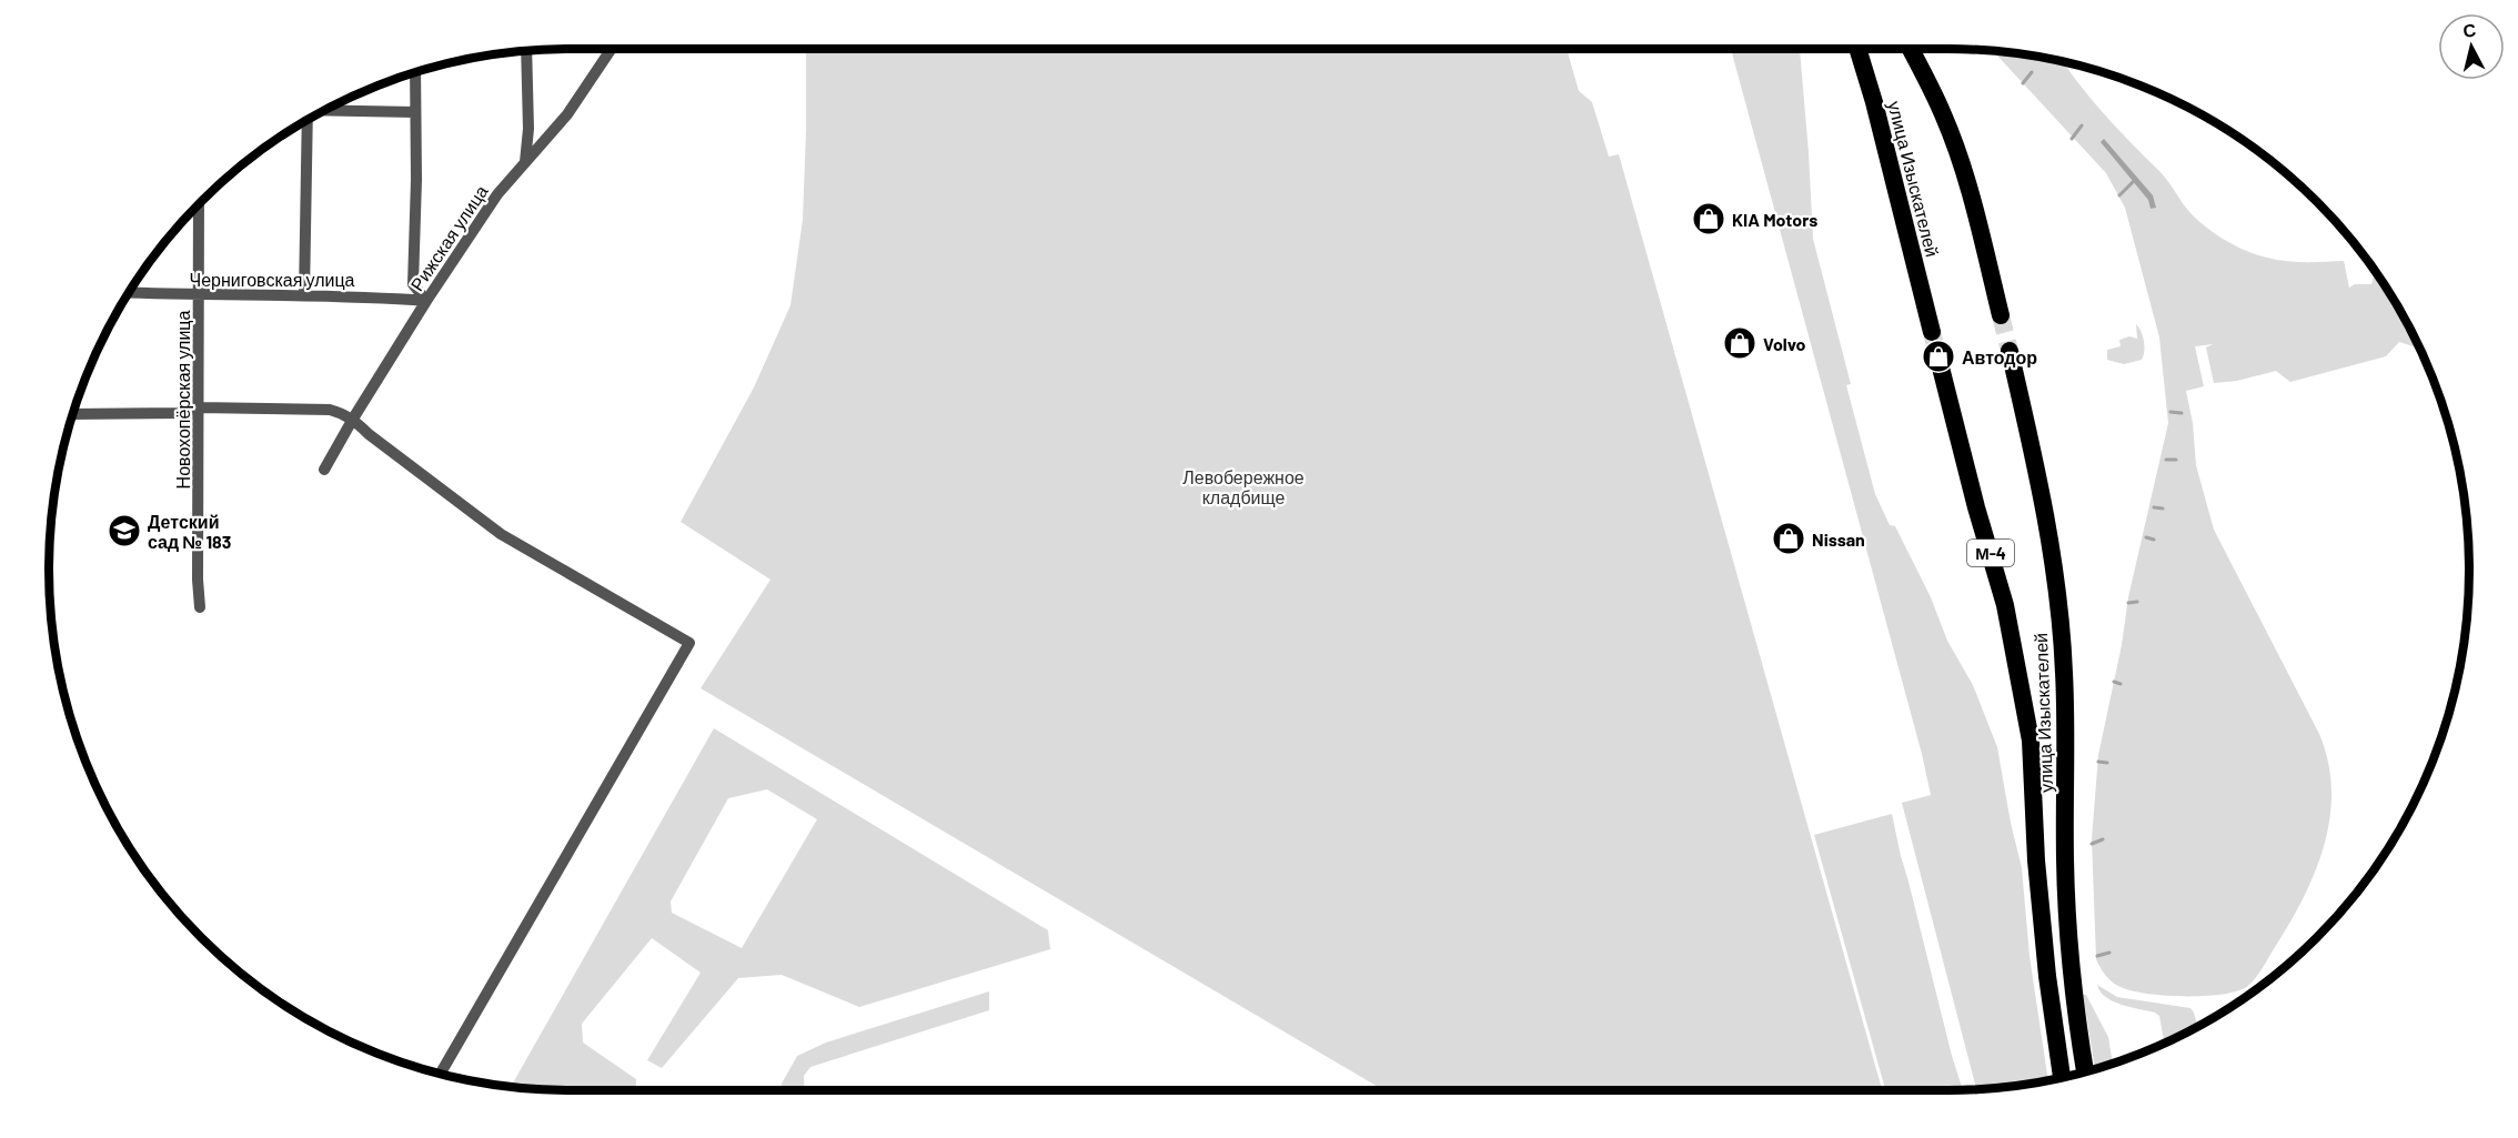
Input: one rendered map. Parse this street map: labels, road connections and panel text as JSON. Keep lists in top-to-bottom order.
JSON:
{
  "streets": {
    "highway": ["улица Изыскателей", "М-4"],
    "street": ["Рижская улица", "Черниговская улица", "Новохопёрская улица"]
  },
  "crossings": [
    ["Рижская улица", "Черниговская улица"],
    ["Черниговская улица", "Новохопёрская улица"]
  ],
  "parks": ["Левобережное кладбище"],
  "places": {
    "shop": [
      "KIA Motors",
      "Volvo",
      "Автодор",
      "Nissan"
    ],
    "school or university": ["Детский сад № 183"]
  },
  "north": "top"
}
